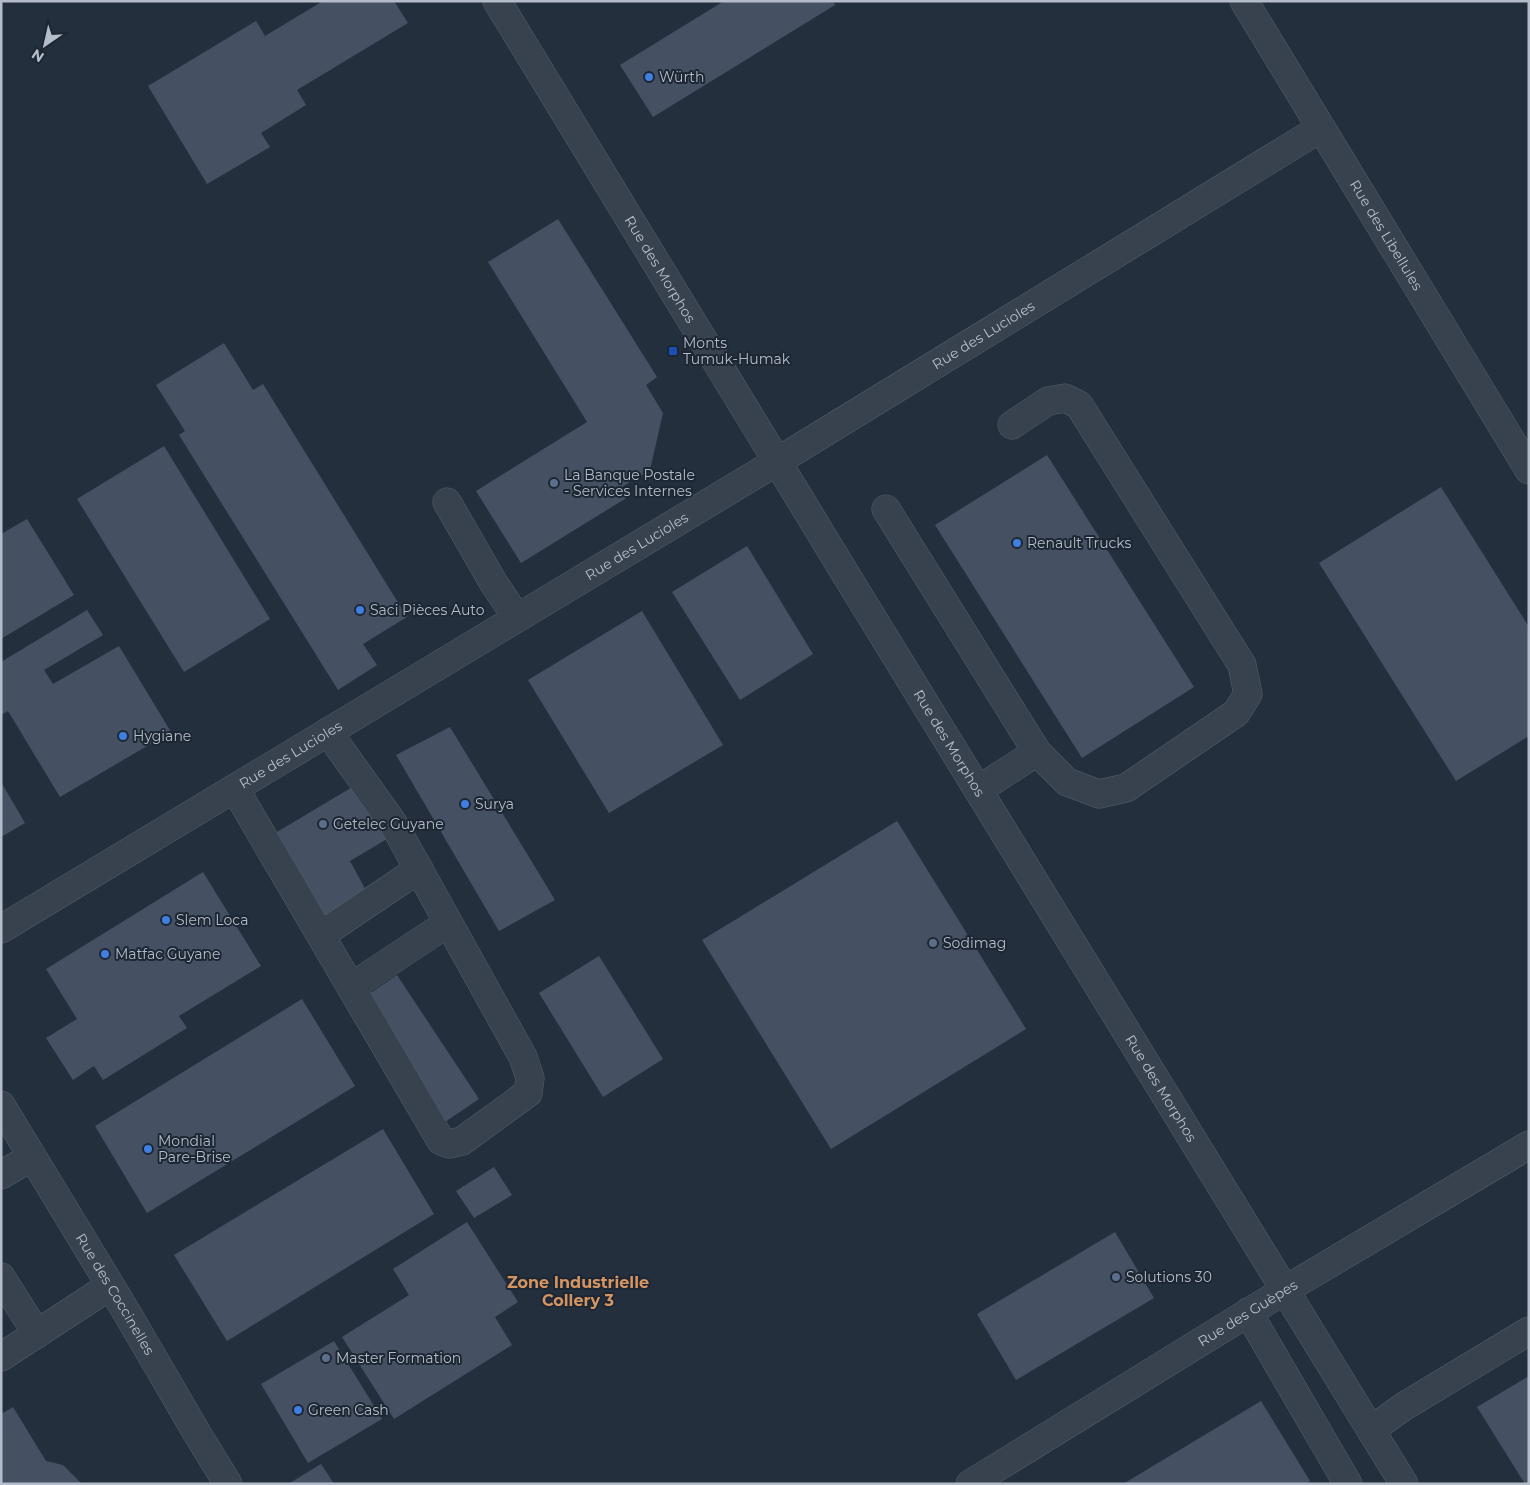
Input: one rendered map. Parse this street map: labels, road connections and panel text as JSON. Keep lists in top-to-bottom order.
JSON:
{
  "streets": {
    "lane": [
      "Rue des Libellules",
      "Rue des Morphos",
      "Rue des Lucioles",
      "Rue des Coccinelles",
      "Rue des Guèpes"
    ]
  },
  "crossings": [
    ["Rue des Libellules", "Rue des Lucioles"],
    ["Rue des Morphos", "Rue des Lucioles"],
    ["Rue des Morphos", "Rue des Guèpes"]
  ],
  "districts": ["Zone Industrielle Collery 3"],
  "places": {
    "other": [
      "Würth",
      "La Banque Postale - Services Internes",
      "Renault Trucks",
      "Saci Pièces Auto",
      "Hygiane",
      "Surya",
      "Getelec Guyane",
      "Slem Loca",
      "Sodimag",
      "Matfac Guyane",
      "Mondial Pare-Brise",
      "Solutions 30",
      "Master Formation",
      "Green Cash"
    ],
    "transit": ["Monts Tumuk-Humak"]
  },
  "north": "bottom left"
}
